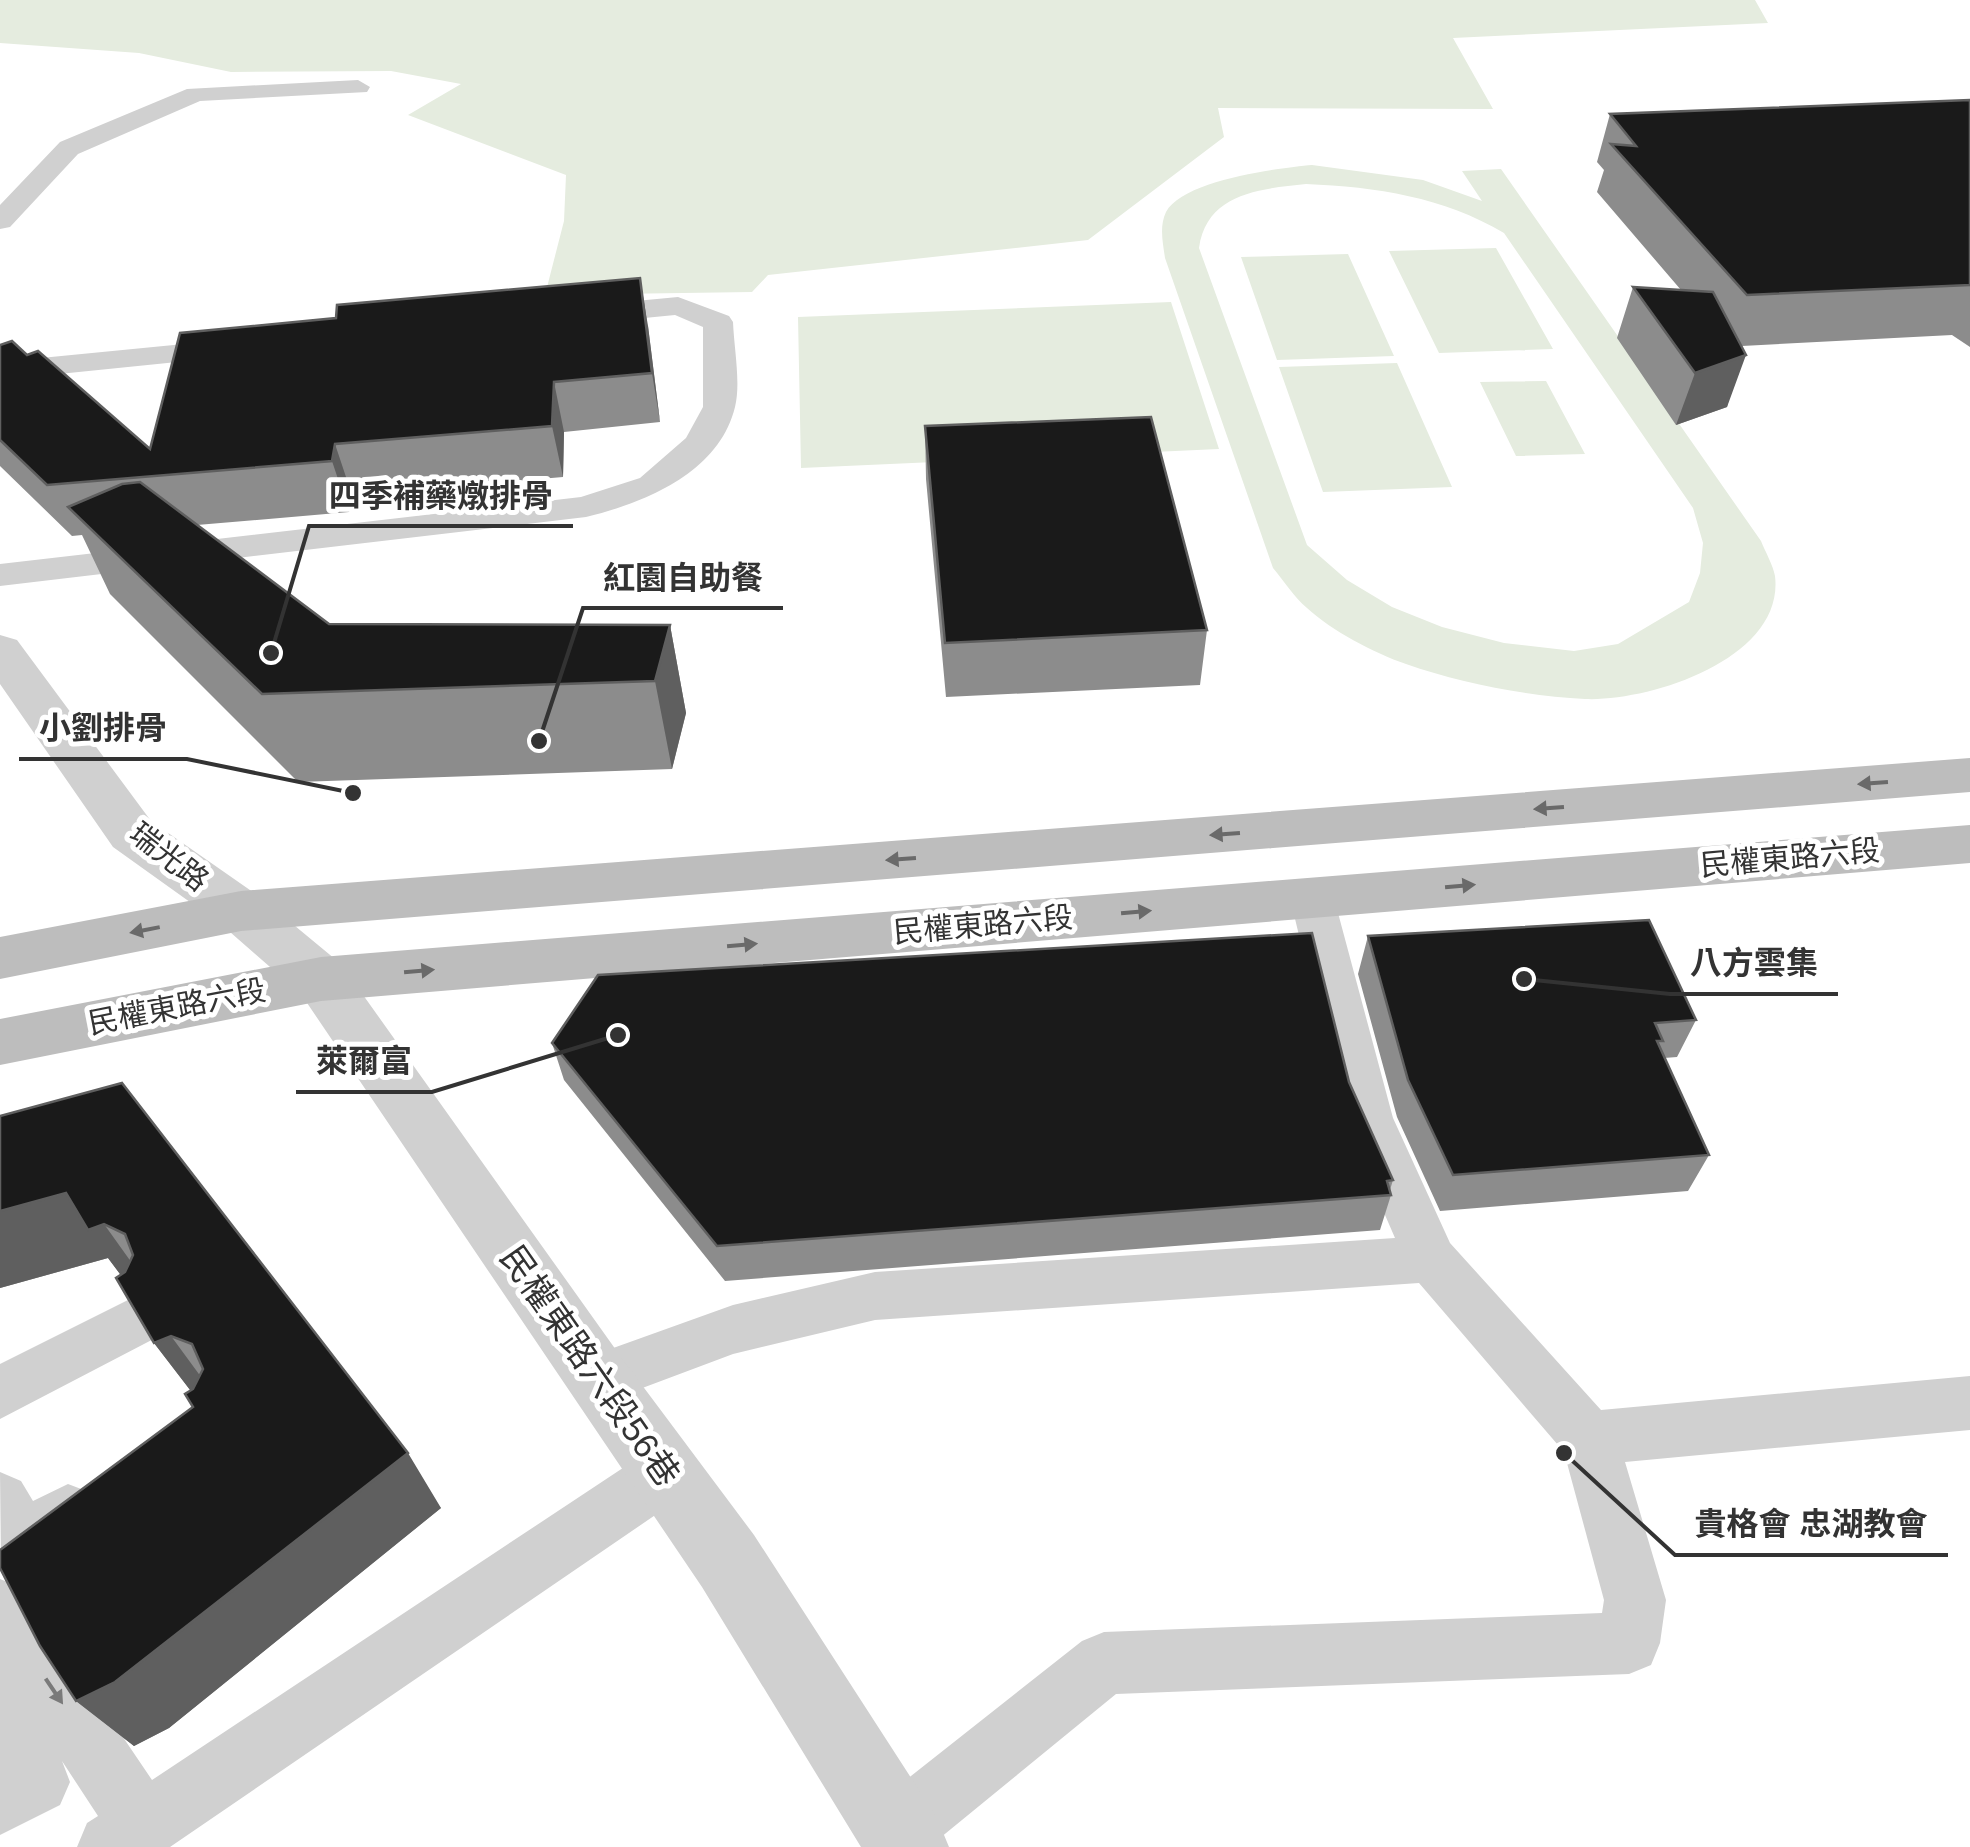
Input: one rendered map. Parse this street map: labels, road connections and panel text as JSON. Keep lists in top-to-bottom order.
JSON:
{
  "streets": {
    "main road": ["民權東路六段"],
    "street": ["瑞光路", "民權東路六段56巷"]
  },
  "crossings": [
    ["瑞光路", "民權東路六段56巷"],
    ["民權東路六段", "民權東路六段56巷"]
  ],
  "places": [
    "四季補藥燉排骨",
    "紅園自助餐",
    "小劉排骨",
    "八方雲集",
    "萊爾富",
    "貴格會 忠湖教會"
  ]
}
